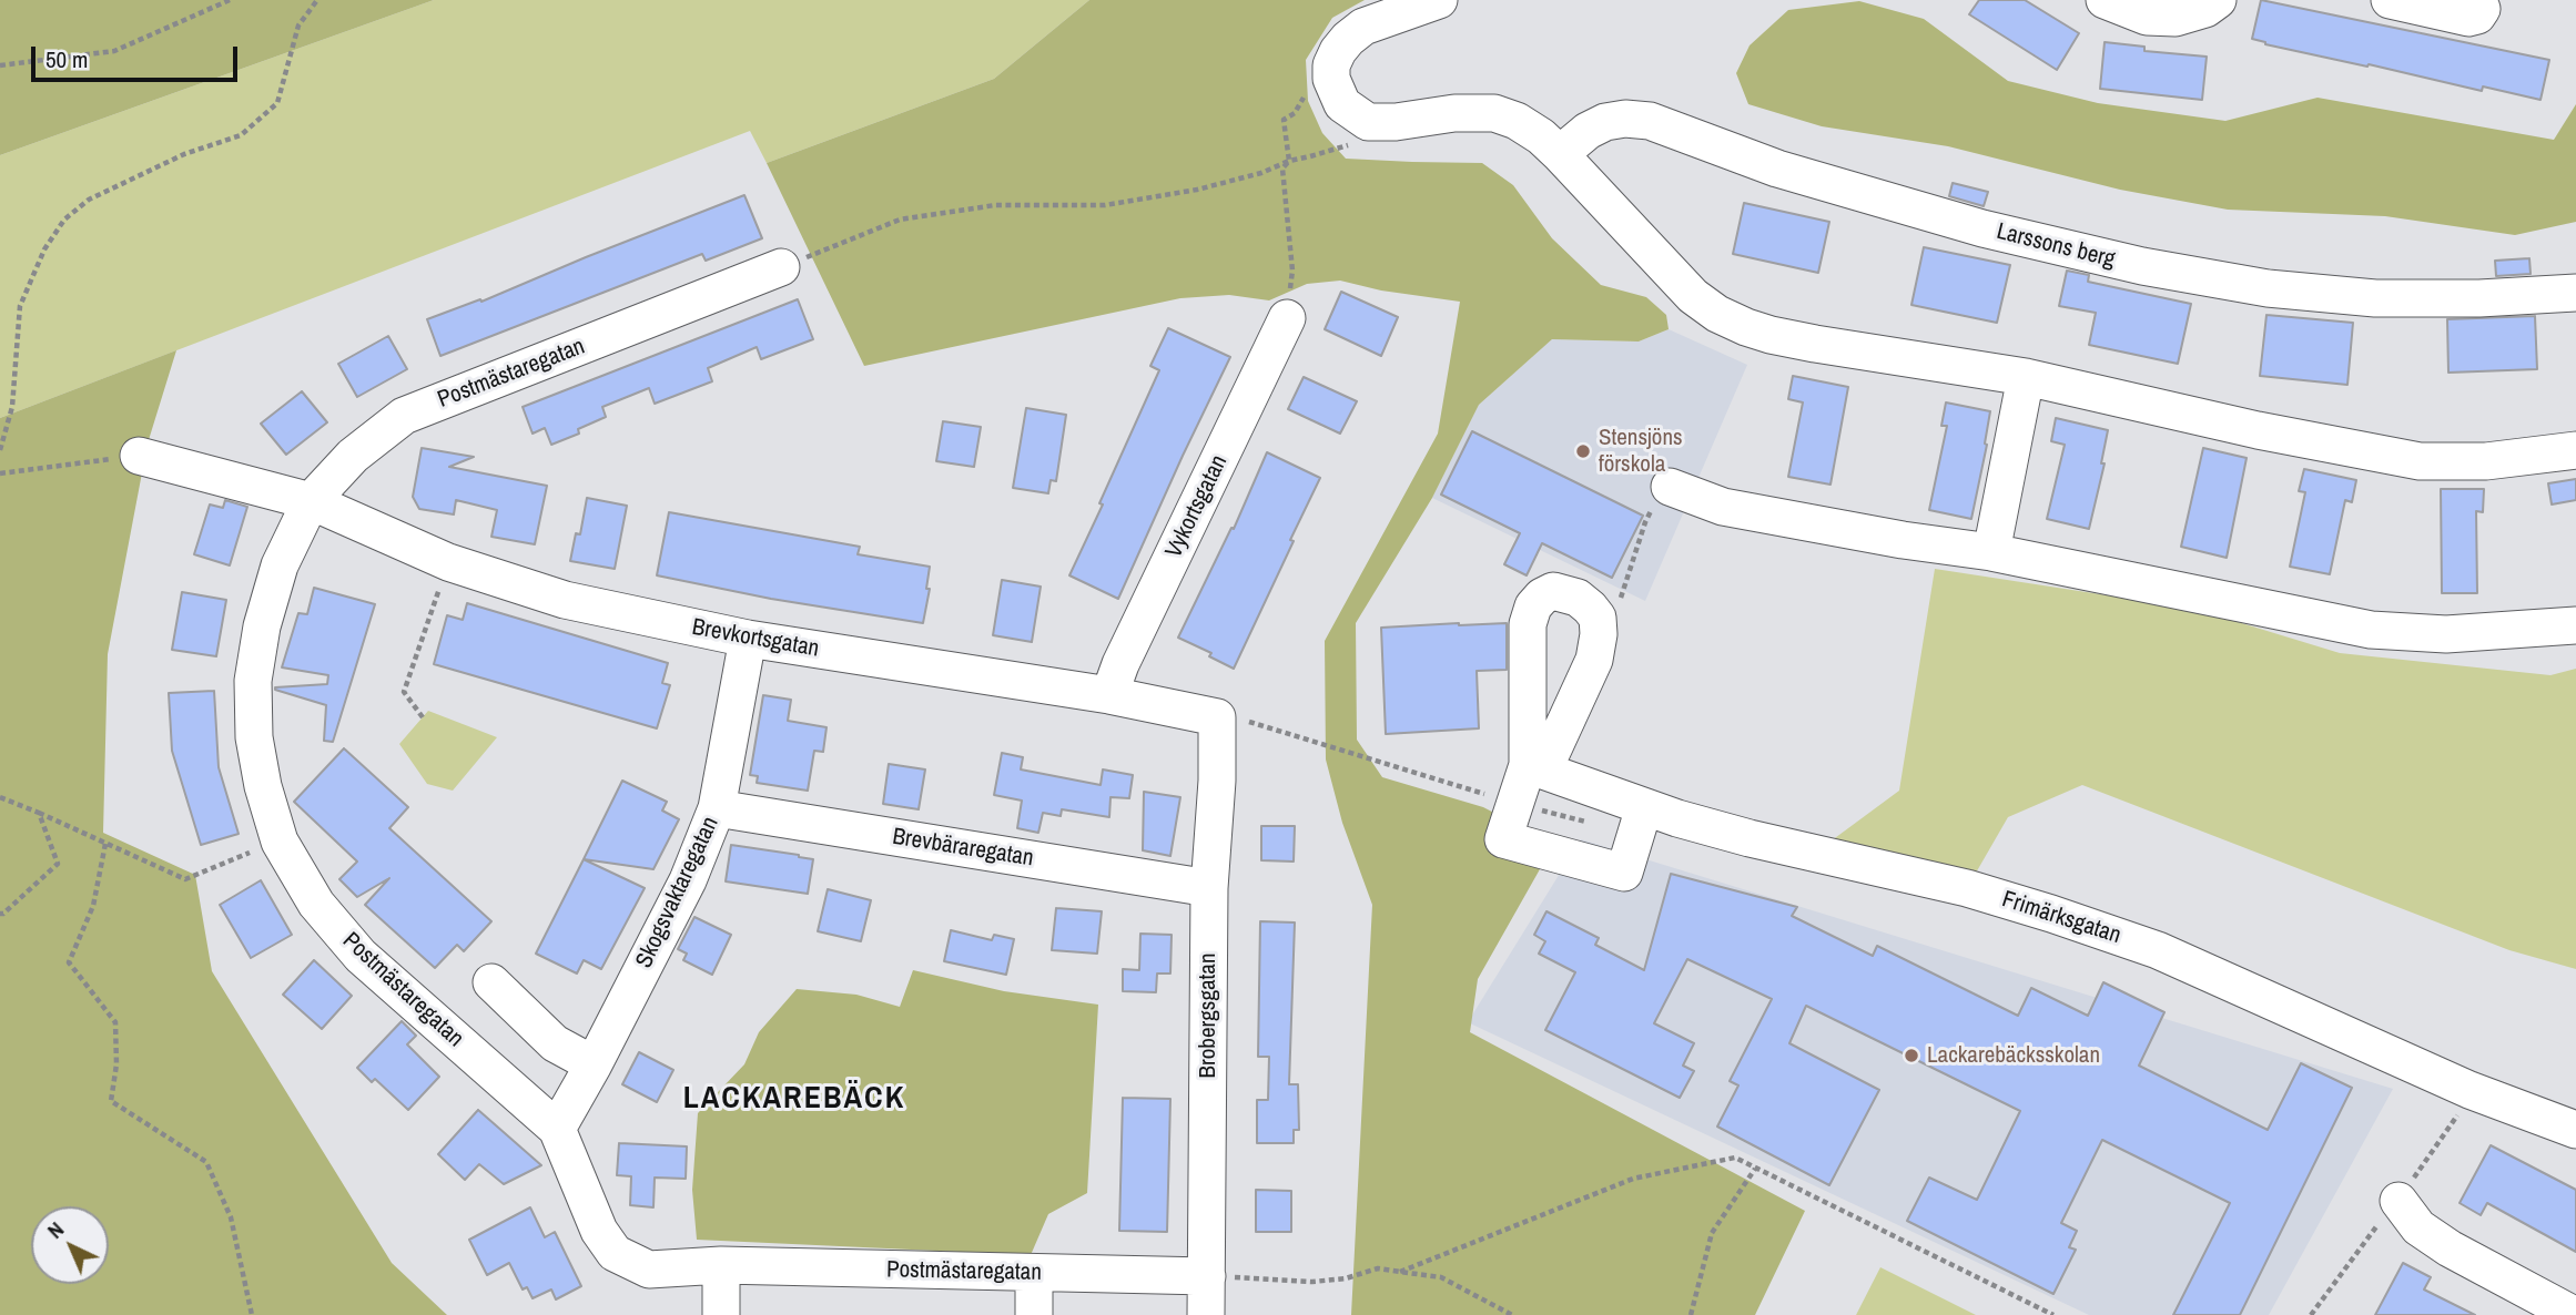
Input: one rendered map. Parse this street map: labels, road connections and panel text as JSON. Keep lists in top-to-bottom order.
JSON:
{
  "streets": {
    "street": [
      "Larssons berg",
      "Postmästaregatan",
      "Vykortsgatan",
      "Brevkortsgatan",
      "Brevbäraregatan",
      "Skogsvaktaregatan",
      "Frimärksgatan",
      "Brobergsgatan"
    ]
  },
  "crossings": [
    ["Postmästaregatan", "Brevkortsgatan"],
    ["Postmästaregatan", "Skogsvaktaregatan"],
    ["Postmästaregatan", "Brobergsgatan"],
    ["Vykortsgatan", "Brevkortsgatan"],
    ["Brevkortsgatan", "Skogsvaktaregatan"],
    ["Brevkortsgatan", "Brobergsgatan"],
    ["Brevbäraregatan", "Skogsvaktaregatan"],
    ["Brevbäraregatan", "Brobergsgatan"]
  ],
  "districts": ["LACKAREBÄCK"],
  "places": ["Stensjöns förskola", "Lackarebäcksskolan"],
  "scale_bar": "50 m",
  "north": "top left"
}
